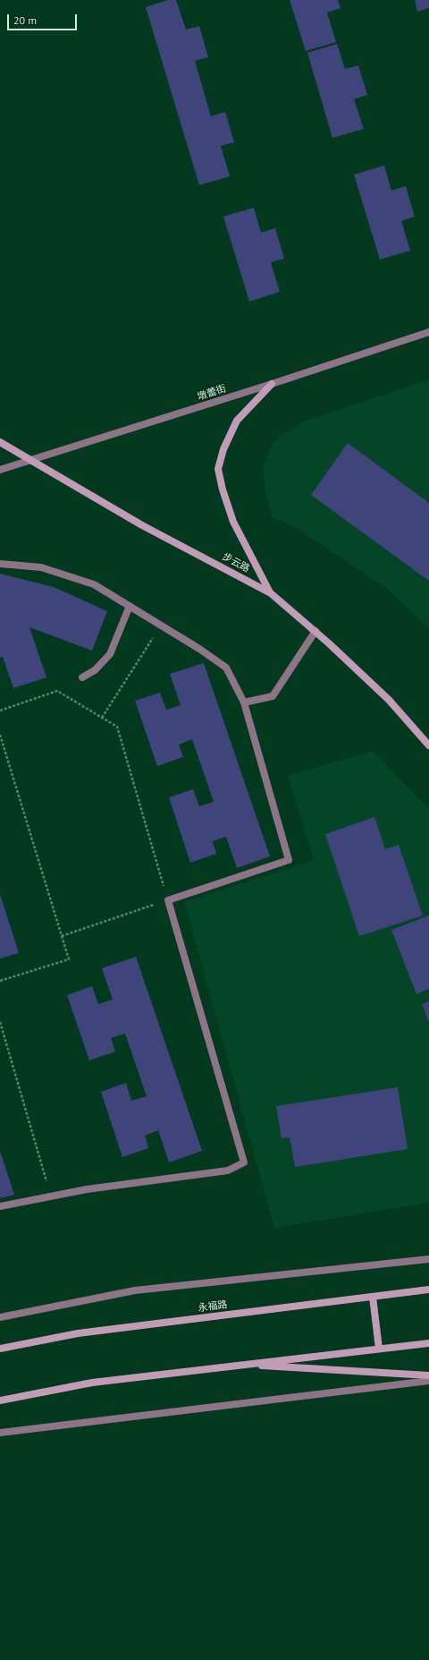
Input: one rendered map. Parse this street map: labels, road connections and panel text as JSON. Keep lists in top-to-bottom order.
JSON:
{
  "streets": {
    "main road": ["步云路", "永福路"],
    "street": ["墩蕾街"]
  },
  "crossings": [
    ["墩蕾街", "步云路"]
  ],
  "scale_bar": "20 m"
}
